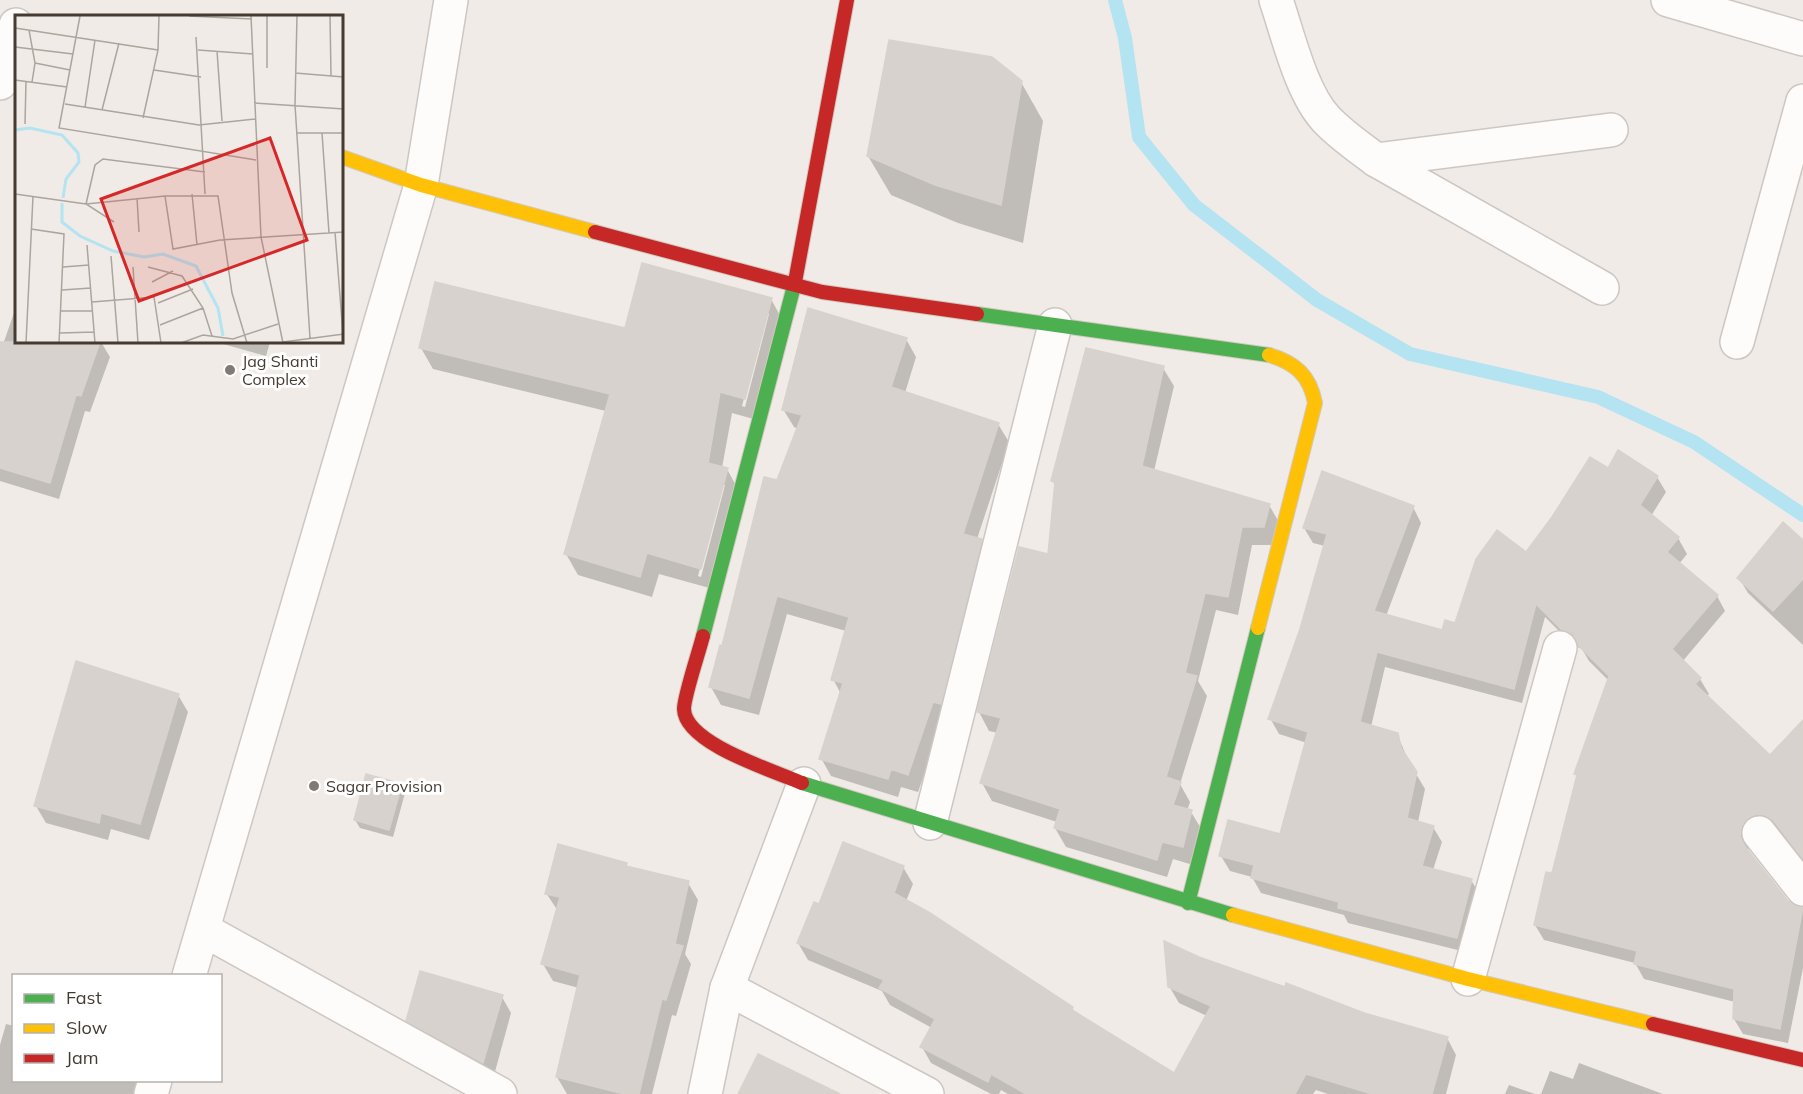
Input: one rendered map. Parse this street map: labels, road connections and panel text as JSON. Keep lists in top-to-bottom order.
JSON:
{
  "places": ["Jag Shanti Complex", "Sagar Provision"],
  "legend": ["Fast", "Slow", "Jam"]
}
